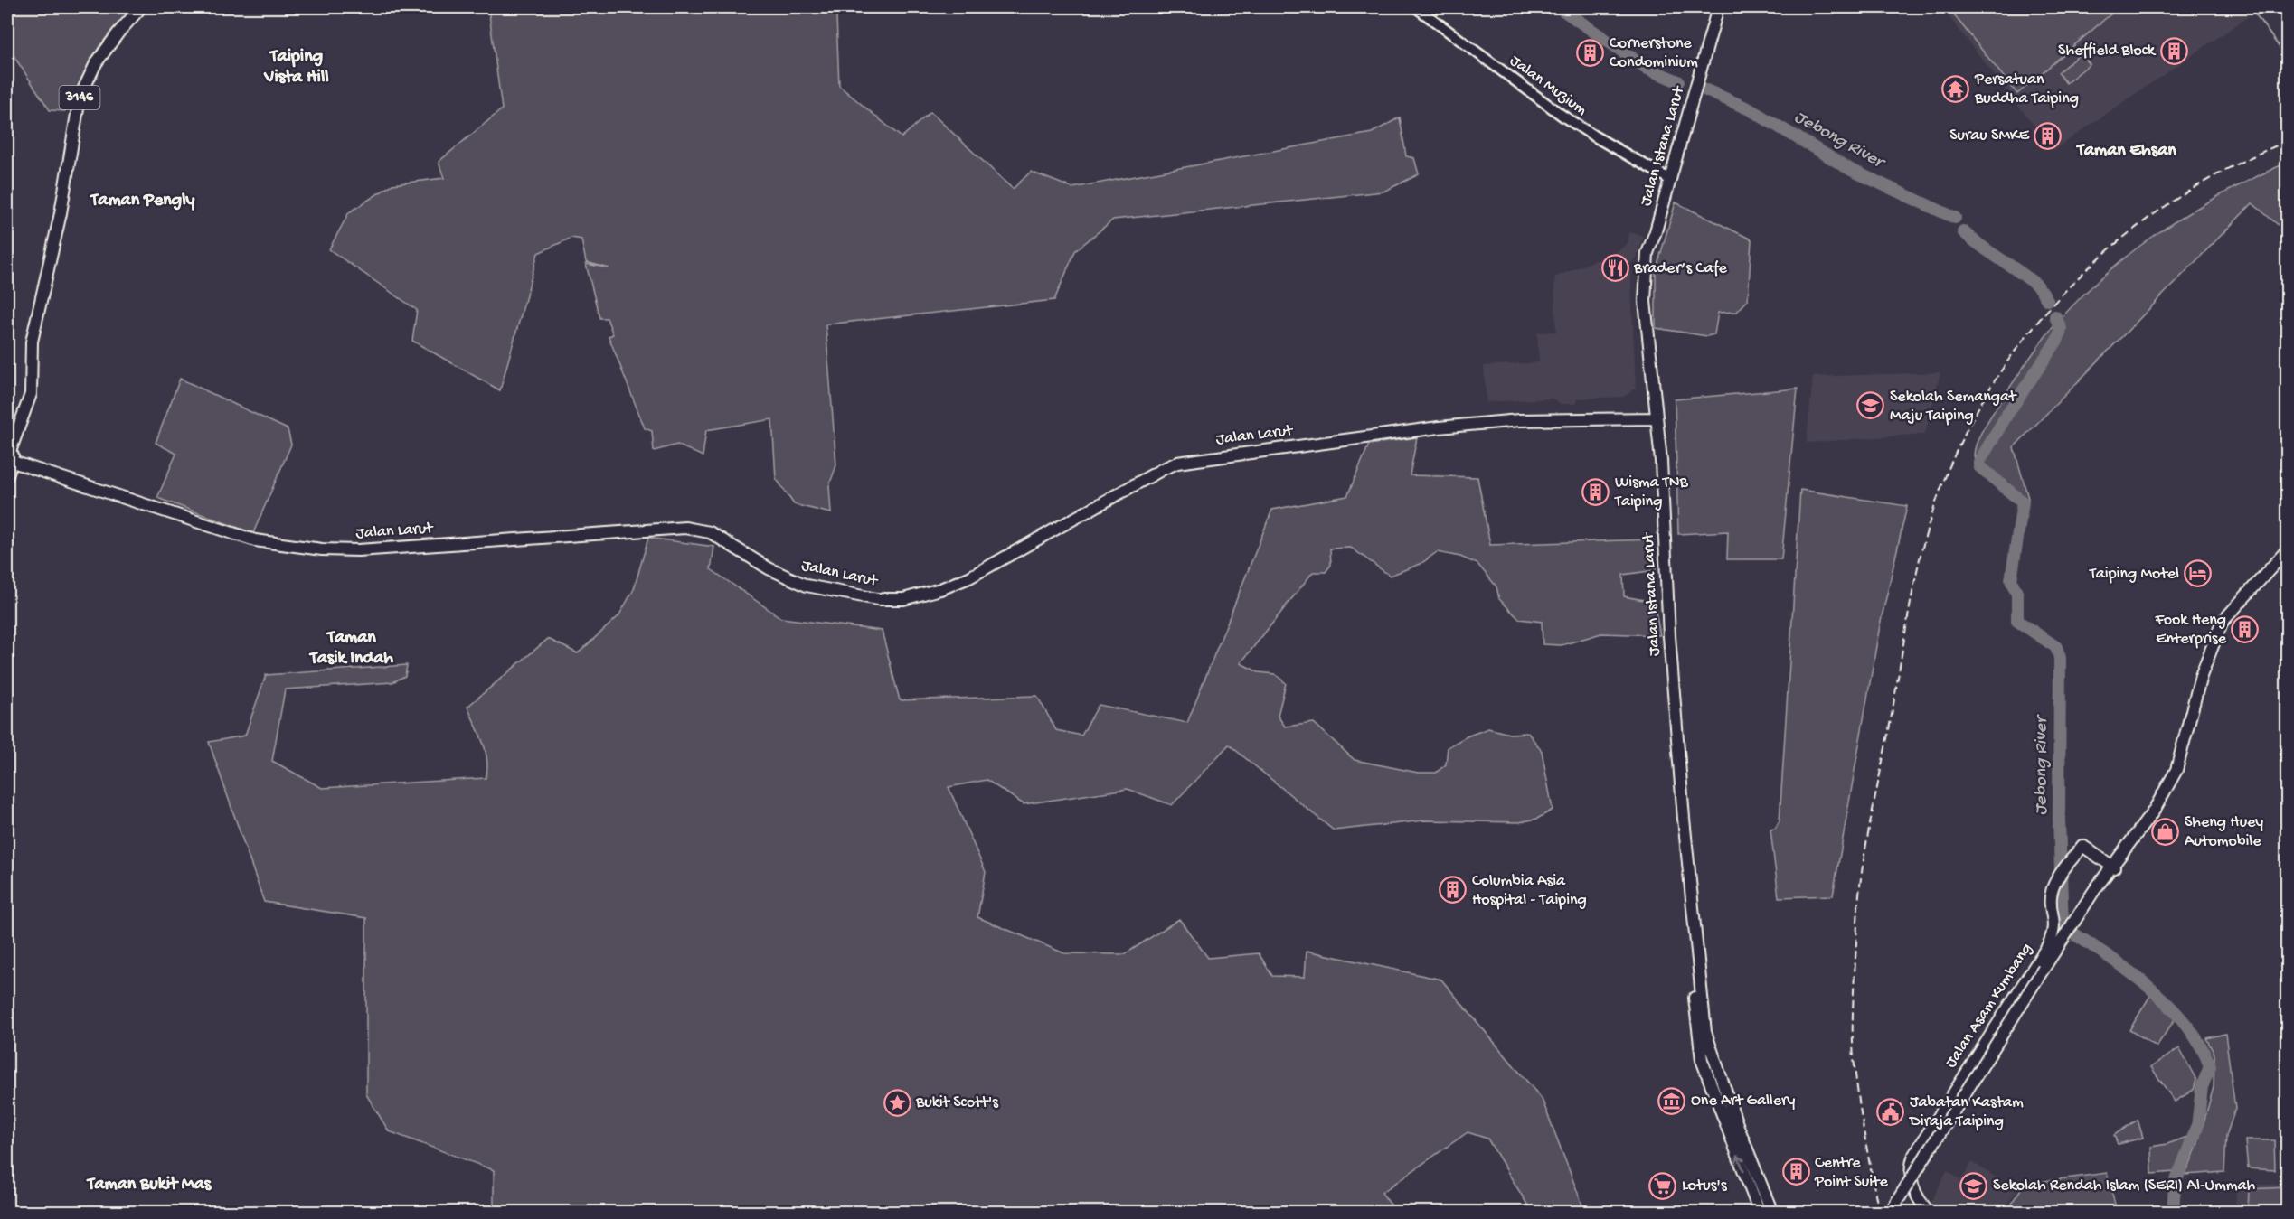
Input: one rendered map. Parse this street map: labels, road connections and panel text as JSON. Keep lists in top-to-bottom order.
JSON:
{
  "streets": {
    "main road": [
      "3146",
      "Jalan Istana Larut",
      "Jalan Larut",
      "Jalan Asam Kumbang"
    ],
    "street": ["Jalan Muzium"]
  },
  "crossings": [
    ["Jalan Muzium", "Jalan Istana Larut"],
    ["3146", "Jalan Larut"],
    ["Jalan Istana Larut", "Jalan Larut"]
  ],
  "districts": [
    "Taiping Vista Hill",
    "Taman Ehsan",
    "Taman Pengly",
    "Taman Tasik Indah",
    "Taman Bukit Mas"
  ],
  "water": ["Jebong River"],
  "places": {
    "building": [
      "Sheffield Block",
      "Cornerstone Condominium",
      "Surau SMKE",
      "Wisma TNB Taiping",
      "Fook Heng Enterprise",
      "Columbia Asia Hospital - Taiping",
      "Centre Point Suite"
    ],
    "temple": ["Persatuan Buddha Taiping"],
    "restaurant": ["Brader’s Cafe"],
    "school or university": ["Sekolah Semangat Maju Taiping", "Sekolah Rendah Islam (SERI) Al-Ummah"],
    "hotel": ["Taiping Motel"],
    "shop": ["Sheng Huey Automobile"],
    "museum": ["One Art Gallery"],
    "place": ["Bukit Scott's"],
    "public building": ["Jabatan Kastam Diraja Taiping"],
    "supermarket": ["Lotus's"]
  }
}
